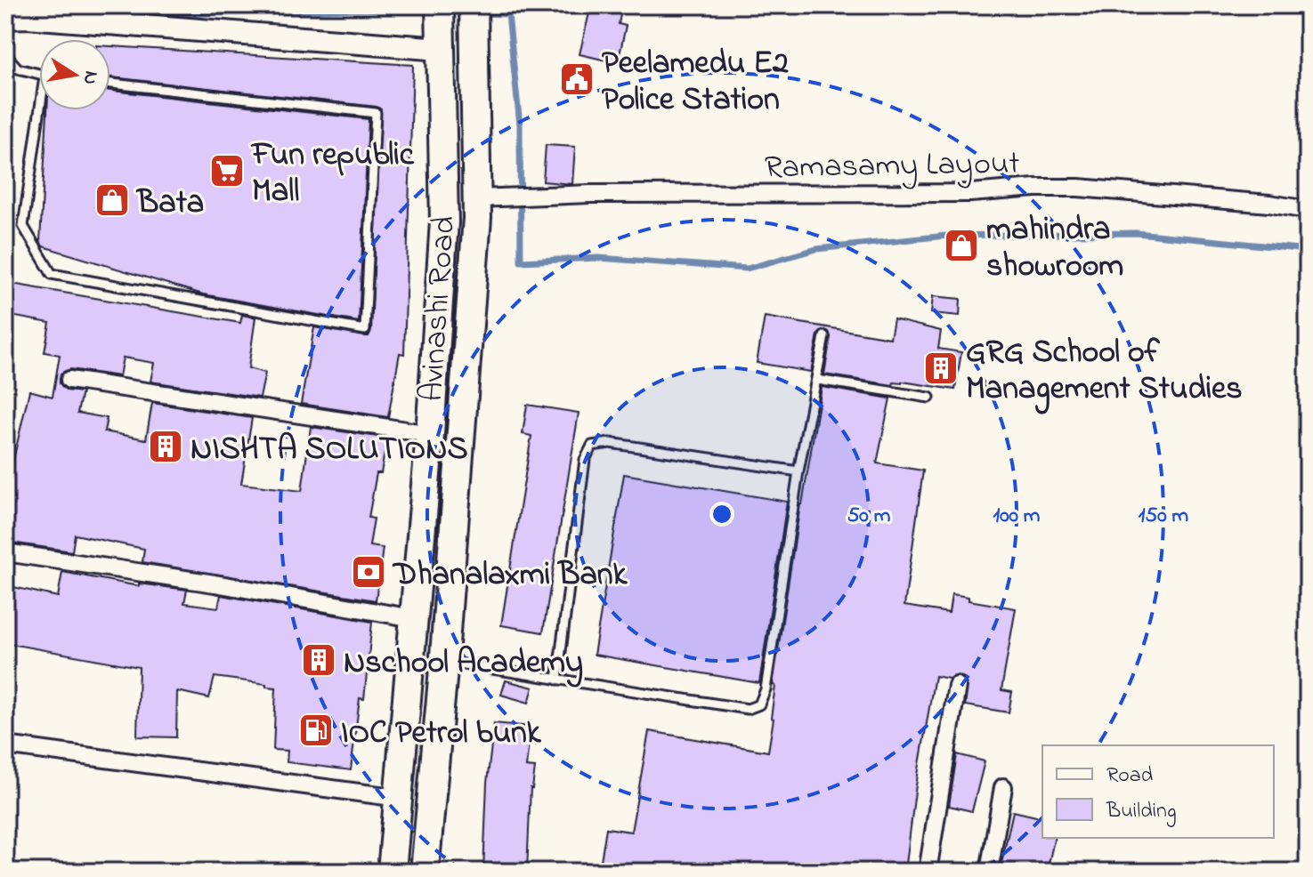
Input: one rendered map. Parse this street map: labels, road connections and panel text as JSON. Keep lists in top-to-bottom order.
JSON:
{
  "streets": {
    "main road": ["Avinashi Road"],
    "street": ["Ramasamy Layout"]
  },
  "crossings": [
    ["Ramasamy Layout", "Avinashi Road"]
  ],
  "places": {
    "public building": ["Peelamedu E2 Police Station"],
    "supermarket": ["Fun republic Mall"],
    "shop": ["Bata", "mahindra showroom"],
    "building": ["GRG School of Management Studies", "NISHTA SOLUTIONS", "Nschool Academy"],
    "bank": ["Dhanalaxmi Bank"],
    "fuel station": ["IOC Petrol bunk"]
  },
  "legend": ["Road", "Building"],
  "north": "right",
  "rings": ["50 m", "100 m", "150 m"]
}
